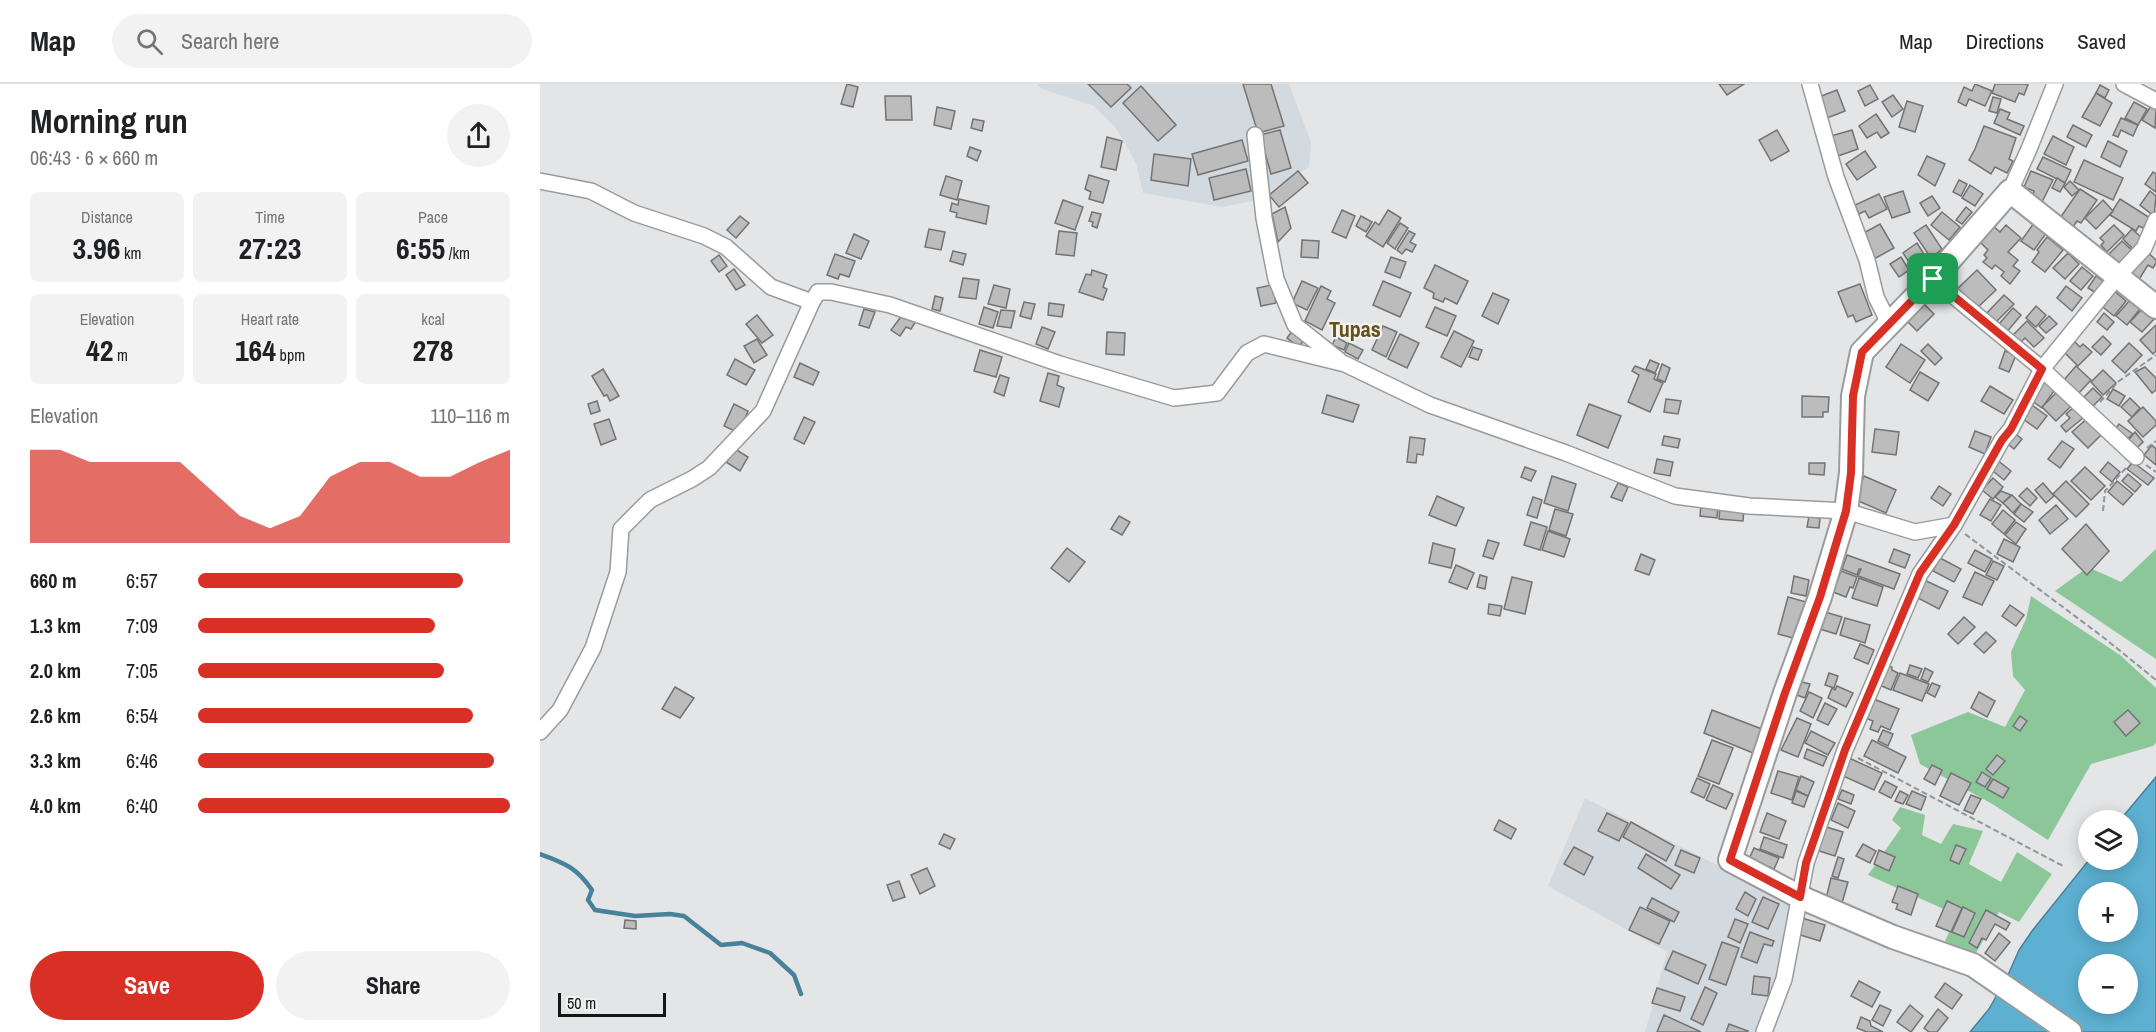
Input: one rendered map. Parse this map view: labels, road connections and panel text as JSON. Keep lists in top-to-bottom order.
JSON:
{
  "districts": ["Tupas"],
  "scale_bar": "50 m",
  "page": {
    "header": "Map",
    "search": "Search here",
    "nav": ["Map", "Directions", "Saved"],
    "heading": ["Morning run", "06:43 · 6 × 660 m"],
    "stats": [
      ["Distance", "3.96 km"],
      ["Time", "27:23"],
      ["Pace", "6:55 /km"],
      ["Elevation", "42 m"],
      ["Heart rate", "164 bpm"],
      ["kcal", "278"]
    ],
    "chart": ["Elevation", "110–116 m"],
    "list": [
      {
        "name": "660 m",
        "note": "6:57"
      },
      {
        "name": "1.3 km",
        "note": "7:09"
      },
      {
        "name": "2.0 km",
        "note": "7:05"
      },
      {
        "name": "2.6 km",
        "note": "6:54"
      },
      {
        "name": "3.3 km",
        "note": "6:46"
      },
      {
        "name": "4.0 km",
        "note": "6:40"
      }
    ],
    "map_buttons": ["+", "−"],
    "buttons": ["Save", "Share"],
    "scale": "50 m"
  }
}
